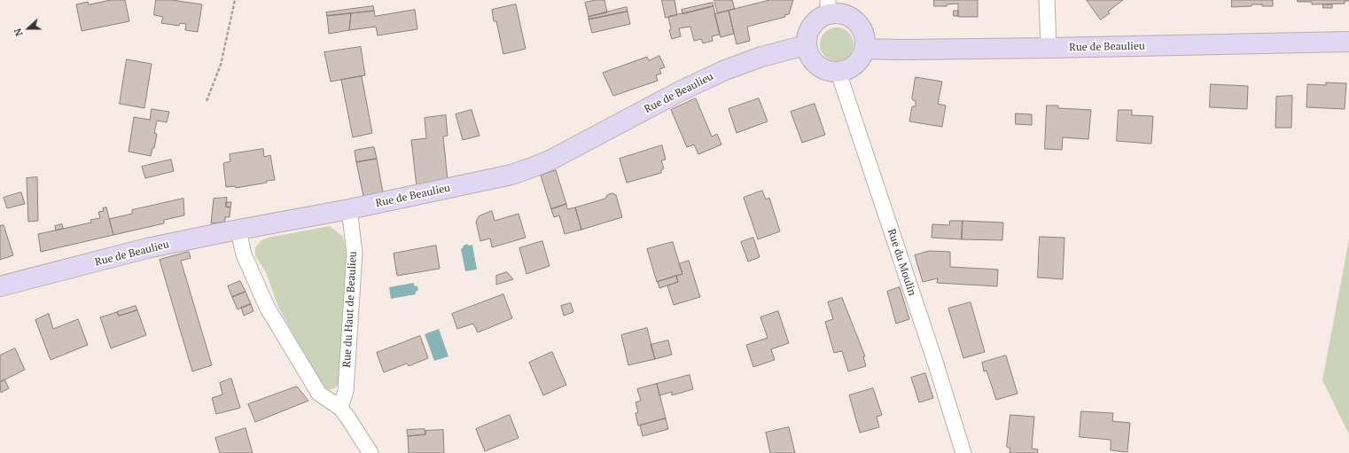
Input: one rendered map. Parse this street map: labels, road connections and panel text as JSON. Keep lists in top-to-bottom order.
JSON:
{
  "streets": {
    "street": ["Rue de Beaulieu", "Rue du Moulin", "Rue du Haut de Beaulieu"]
  },
  "crossings": [
    ["Rue de Beaulieu", "Rue du Moulin"],
    ["Rue de Beaulieu", "Rue du Haut de Beaulieu"]
  ],
  "north": "left"
}
